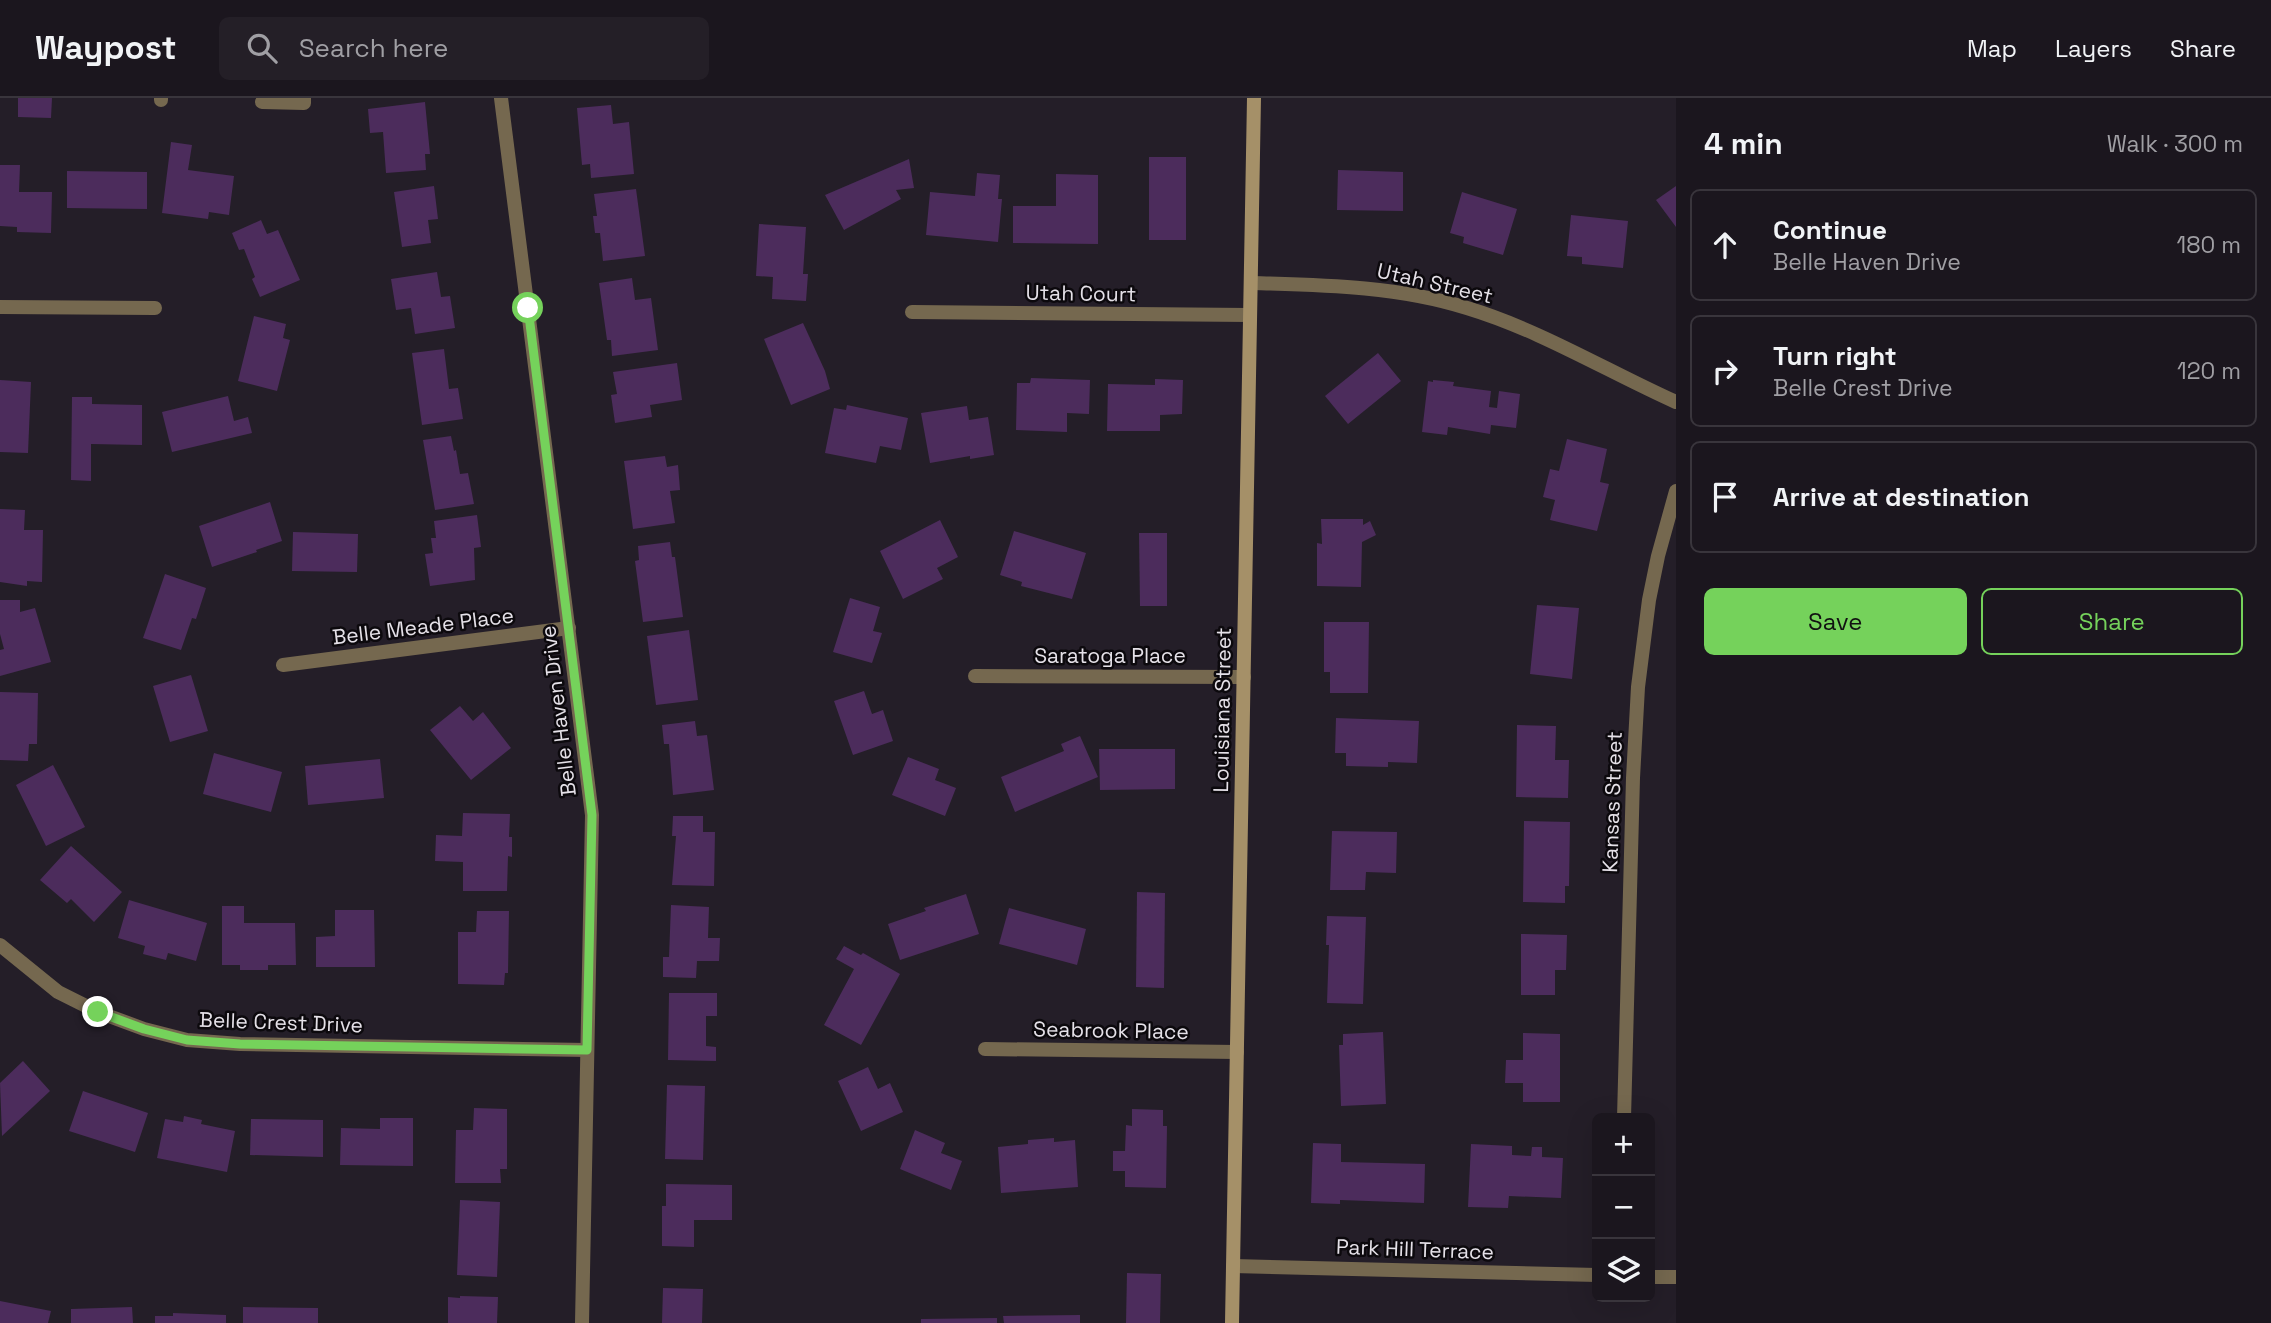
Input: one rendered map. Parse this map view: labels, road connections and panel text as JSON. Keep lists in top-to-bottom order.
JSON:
{
  "streets": {
    "main road": ["Louisiana Street"],
    "street": [
      "Utah Street",
      "Utah Court",
      "Belle Meade Place",
      "Saratoga Place",
      "Belle Haven Drive",
      "Kansas Street",
      "Belle Crest Drive",
      "Seabrook Place",
      "Park Hill Terrace"
    ]
  },
  "crossings": [
    ["Utah Street", "Louisiana Street"],
    ["Utah Court", "Louisiana Street"],
    ["Belle Meade Place", "Belle Haven Drive"],
    ["Saratoga Place", "Louisiana Street"],
    ["Louisiana Street", "Seabrook Place"],
    ["Louisiana Street", "Park Hill Terrace"],
    ["Belle Haven Drive", "Belle Crest Drive"]
  ],
  "page": {
    "header": "Waypost",
    "search": "Search here",
    "nav": ["Map", "Layers", "Share"],
    "heading": ["4 min", "Walk · 300 m"],
    "list": [
      ["Continue", "Belle Haven Drive", "180 m"],
      ["Turn right", "Belle Crest Drive", "120 m"],
      "Arrive at destination"
    ],
    "buttons": ["Save", "Share"],
    "map_buttons": ["+", "−"]
  }
}
